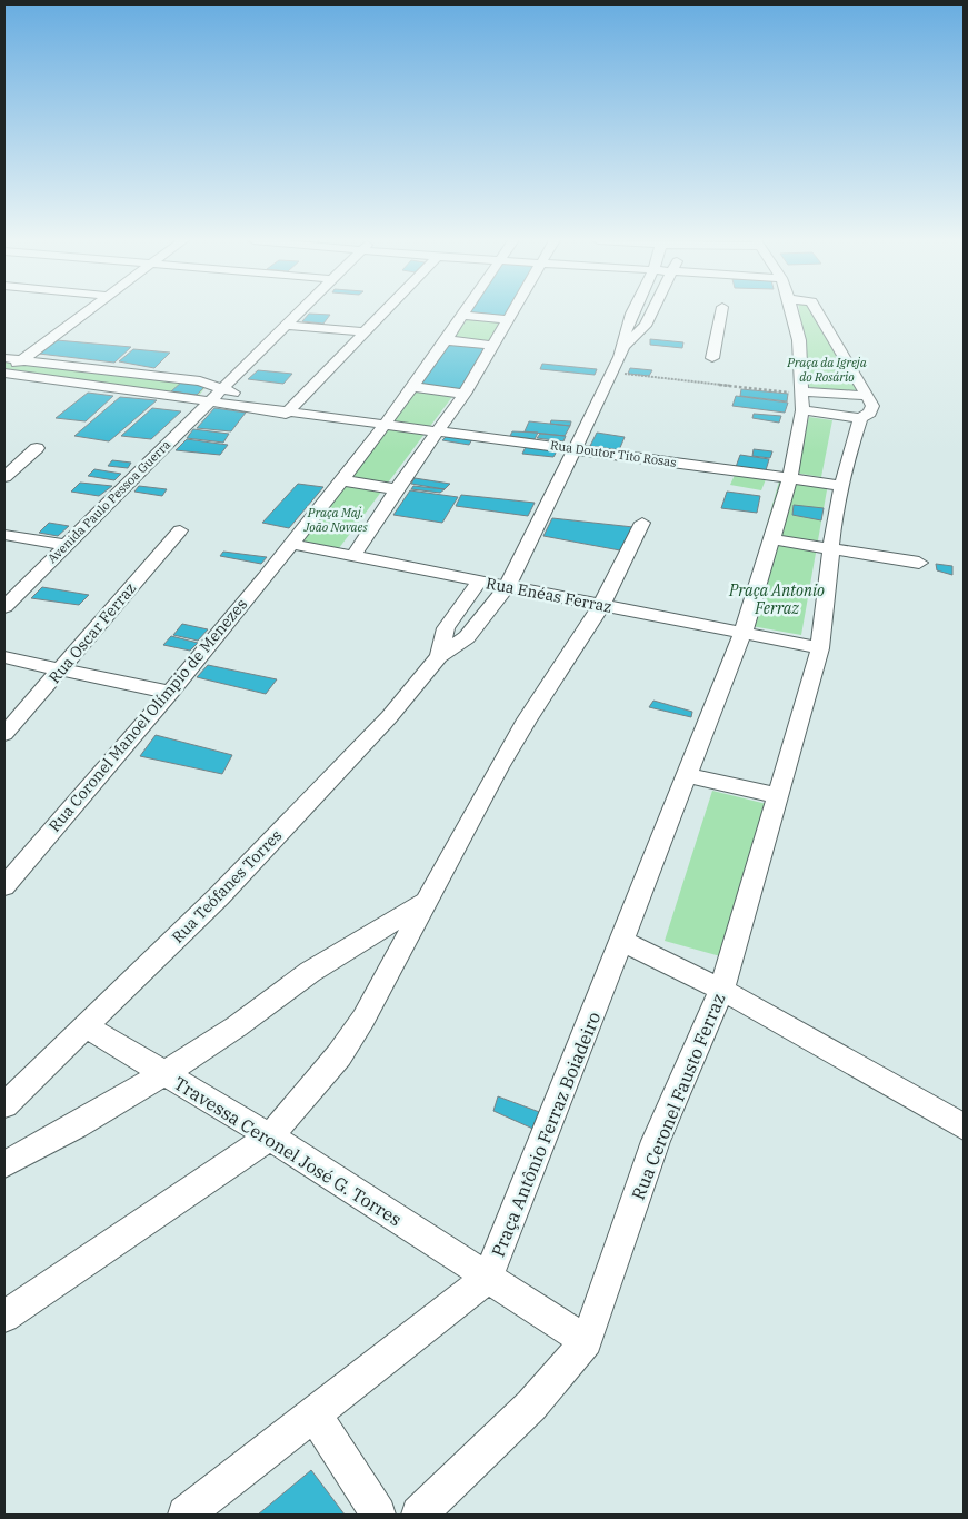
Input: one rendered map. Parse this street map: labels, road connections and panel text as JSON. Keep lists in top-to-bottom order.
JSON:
{
  "streets": {
    "street": [
      "Rua Doutor Tito Rosas",
      "Avenida Paulo Pessoa Guerra",
      "Rua Enéas Ferraz",
      "Rua Oscar Ferraz",
      "Rua Coronel Manoel Olímpio de Menezes",
      "Rua Teófanes Torres",
      "Rua Ceronel Fausto Ferraz",
      "Praça Antônio Ferraz Boiadeiro",
      "Travessa Ceronel José G. Torres"
    ]
  },
  "crossings": [
    ["Rua Doutor Tito Rosas", "Rua Coronel Manoel Olímpio de Menezes"],
    ["Rua Doutor Tito Rosas", "Praça Antônio Ferraz Boiadeiro"],
    ["Rua Enéas Ferraz", "Rua Coronel Manoel Olímpio de Menezes"],
    ["Rua Enéas Ferraz", "Rua Ceronel Fausto Ferraz"],
    ["Rua Enéas Ferraz", "Praça Antônio Ferraz Boiadeiro"],
    ["Rua Teófanes Torres", "Travessa Ceronel José G. Torres"],
    ["Rua Ceronel Fausto Ferraz", "Travessa Ceronel José G. Torres"],
    ["Praça Antônio Ferraz Boiadeiro", "Travessa Ceronel José G. Torres"]
  ],
  "parks": ["Praça da Igreja do Rosário", "Praça Maj. João Novaes", "Praça Antonio Ferraz"]
}
